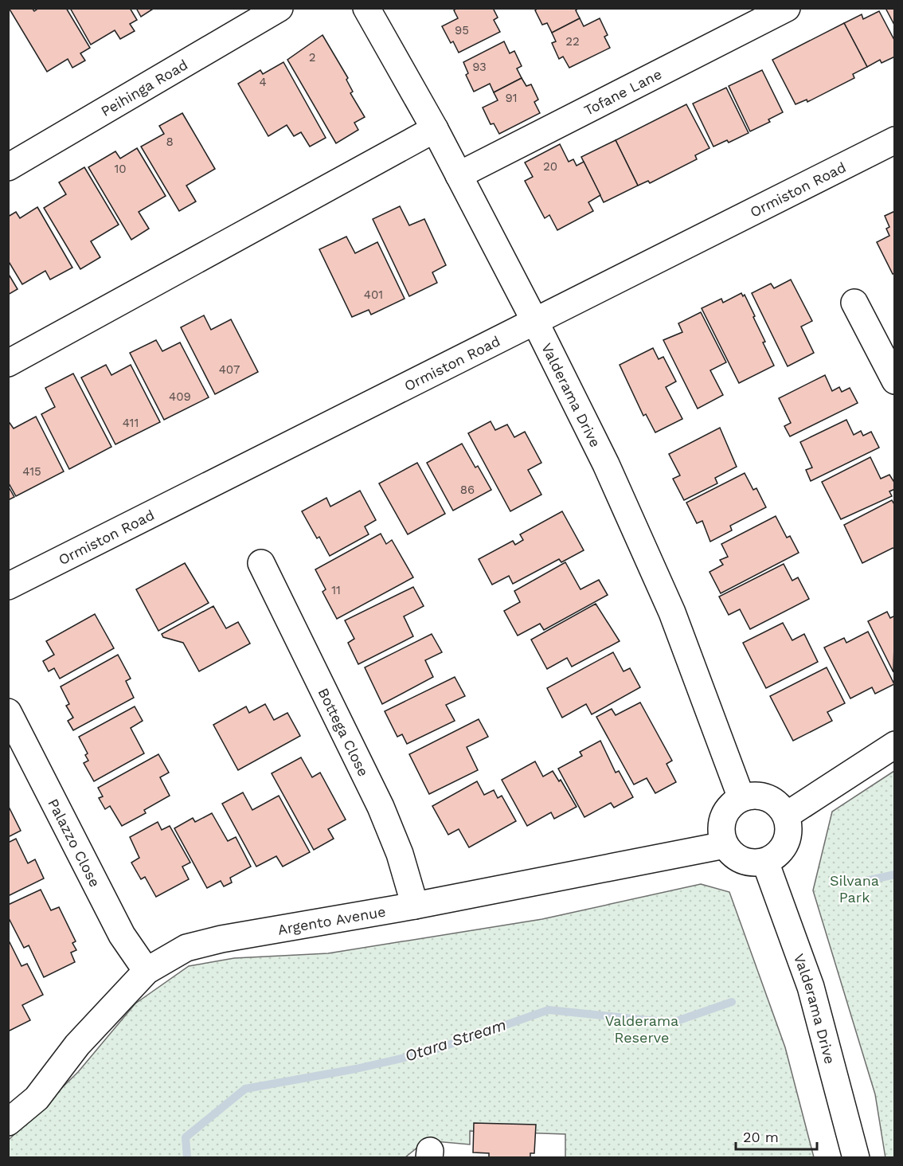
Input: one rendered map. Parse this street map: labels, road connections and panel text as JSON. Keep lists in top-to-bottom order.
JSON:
{
  "streets": {
    "street": [
      "Peihinga Road",
      "Tofane Lane",
      "Ormiston Road",
      "Valderama Drive",
      "Bottega Close",
      "Palazzo Close",
      "Argento Avenue"
    ]
  },
  "crossings": [
    ["Tofane Lane", "Valderama Drive"],
    ["Ormiston Road", "Valderama Drive"],
    ["Valderama Drive", "Argento Avenue"],
    ["Bottega Close", "Argento Avenue"],
    ["Palazzo Close", "Argento Avenue"]
  ],
  "water": ["Otara Stream"],
  "parks": ["Silvana Park", "Valderama Reserve"],
  "house_numbers": [
    "95",
    "22",
    "2",
    "93",
    "4",
    "91",
    "8",
    "20",
    "10",
    "401",
    "407",
    "409",
    "411",
    "415",
    "86",
    "11"
  ],
  "scale_bar": "20 m"
}
